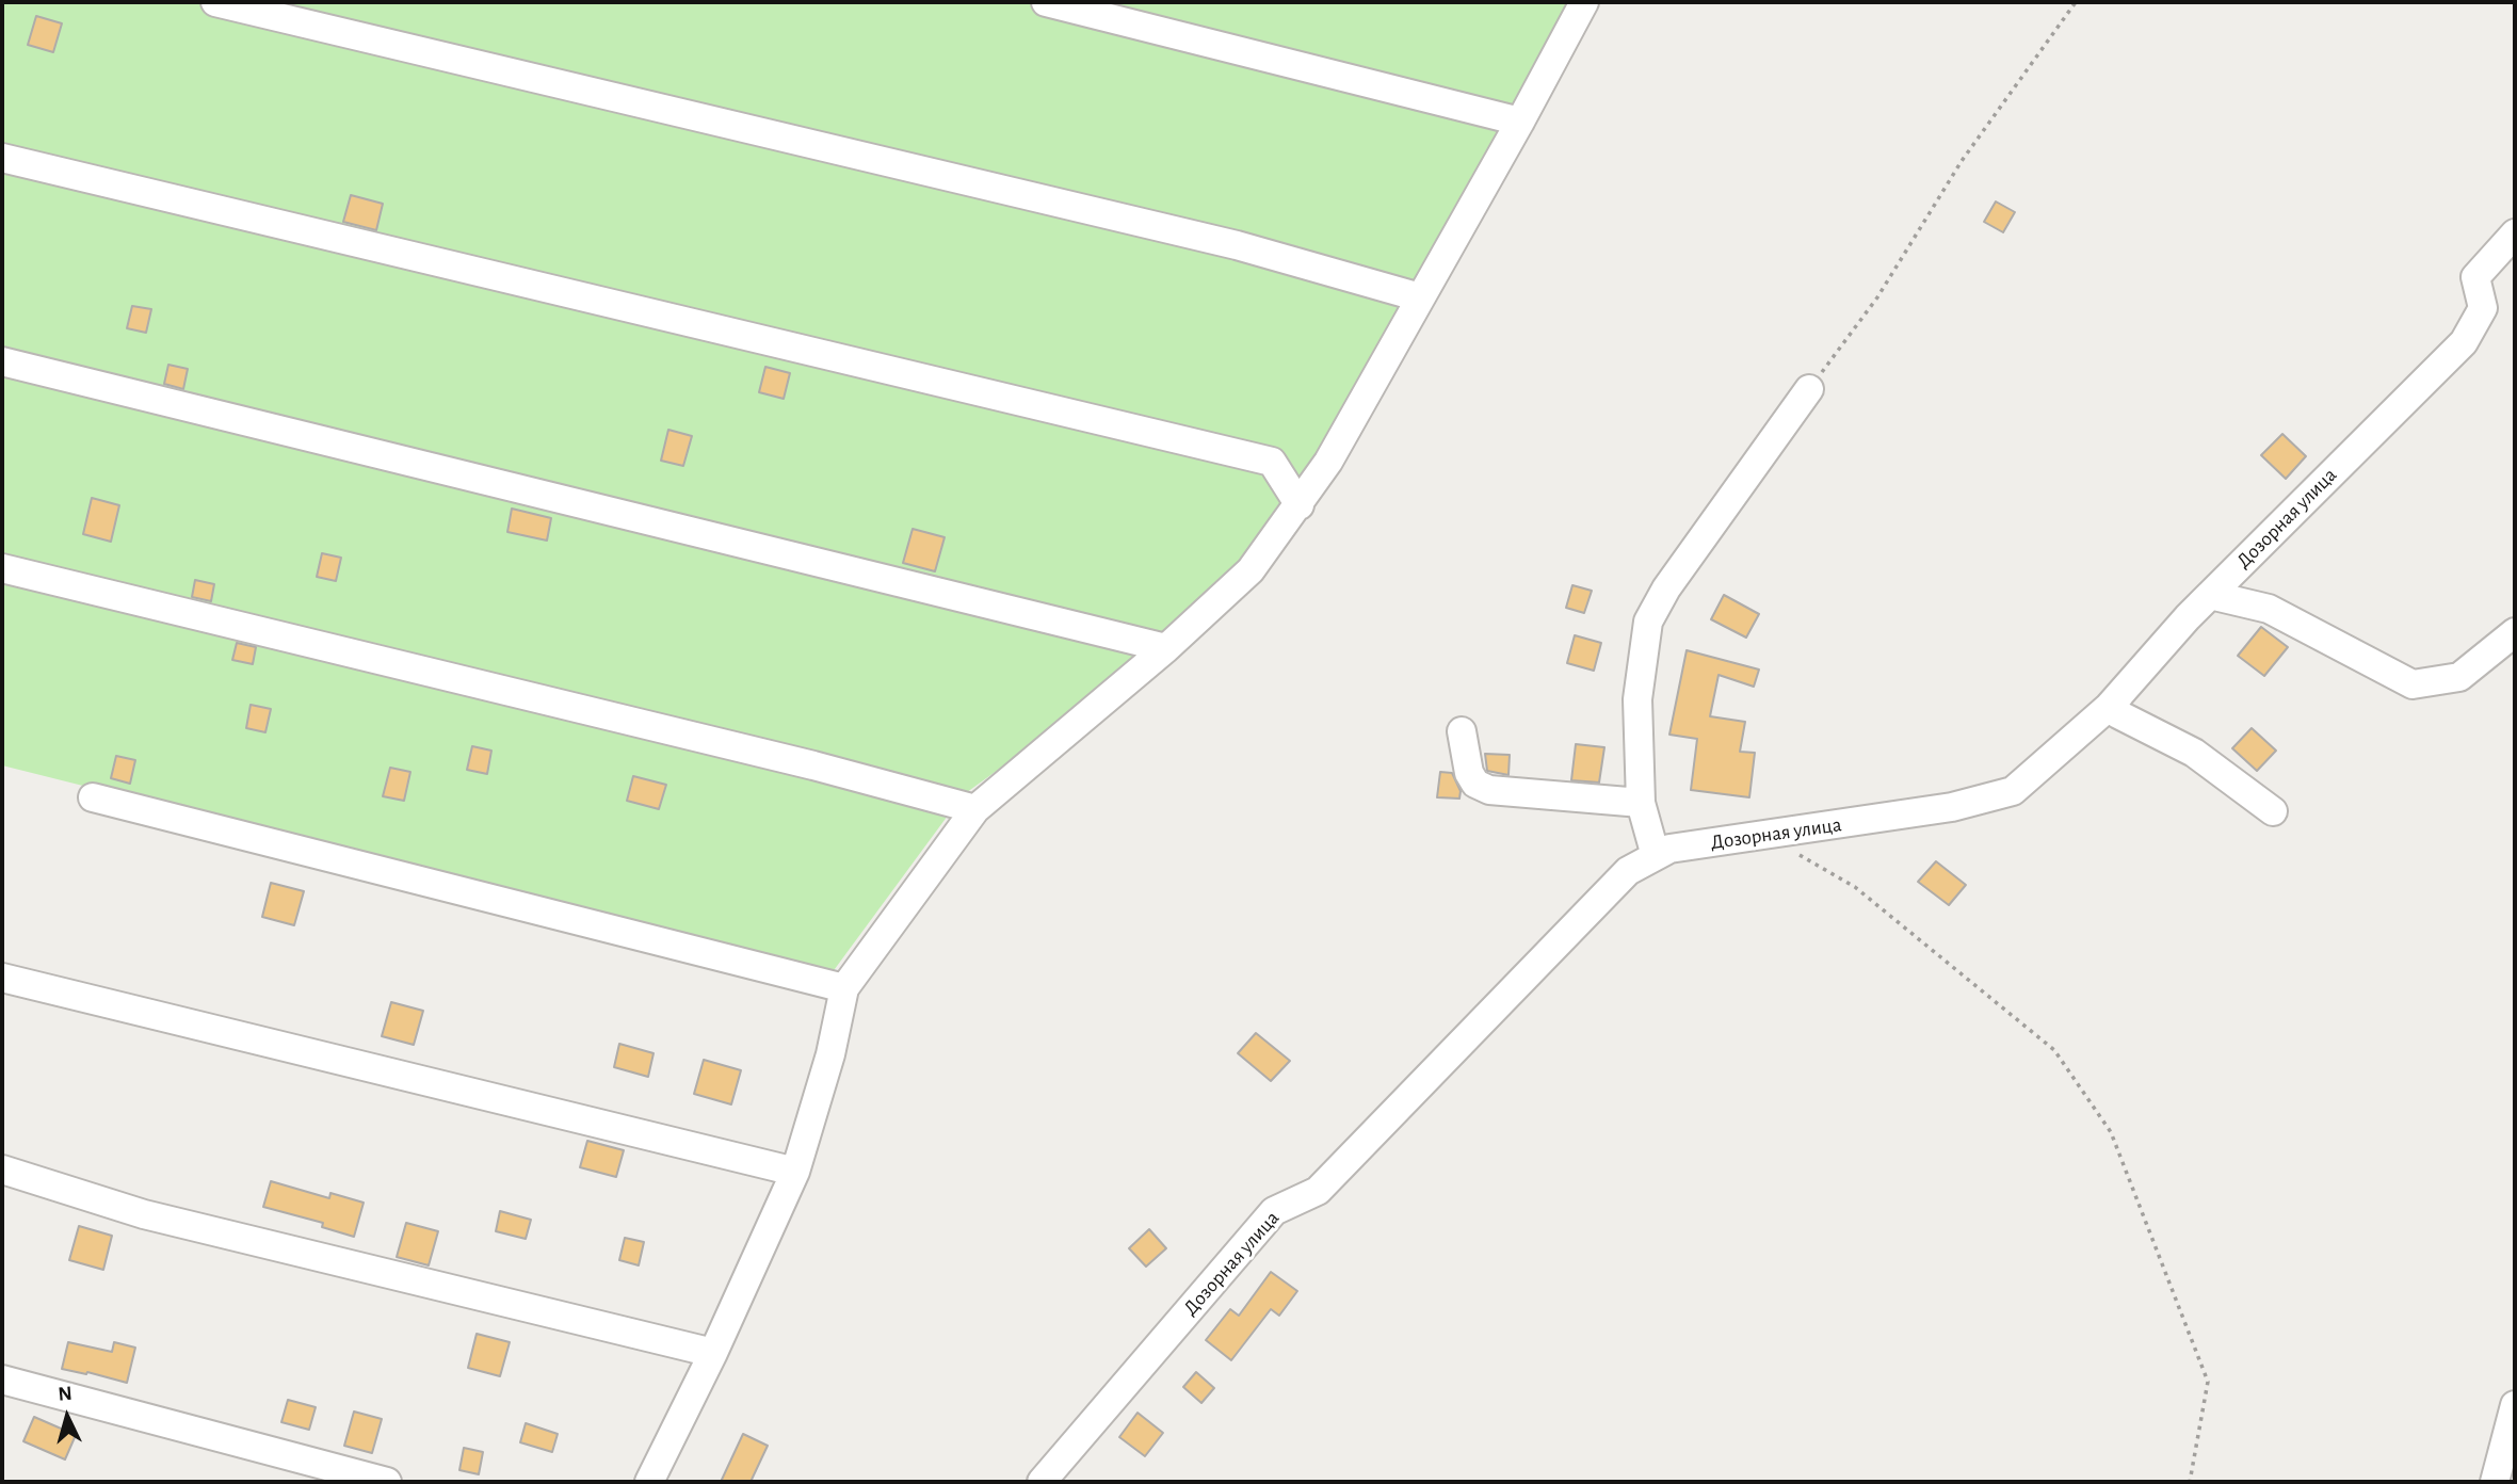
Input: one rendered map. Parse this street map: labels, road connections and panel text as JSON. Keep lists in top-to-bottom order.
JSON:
{
  "streets": {
    "street": ["Дозорная улица"]
  },
  "north": "top"
}
